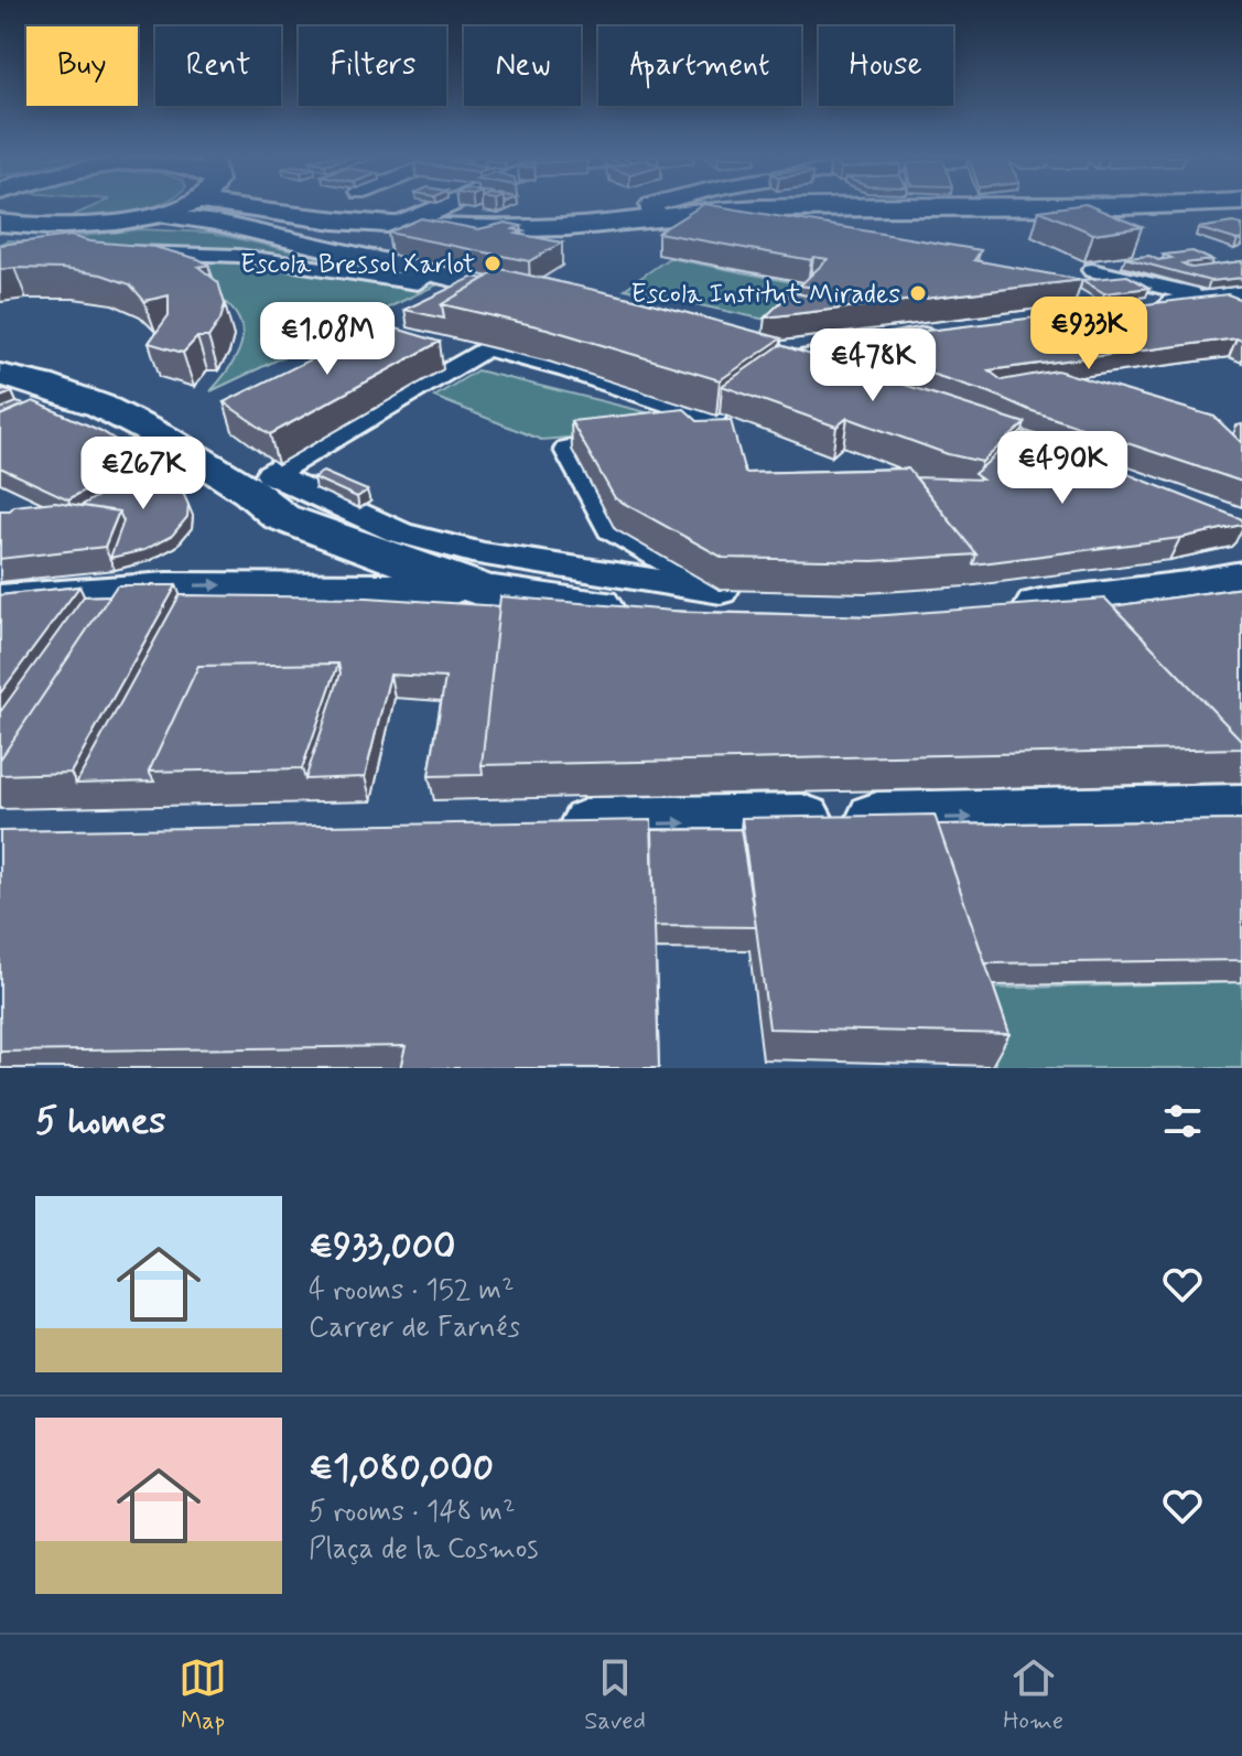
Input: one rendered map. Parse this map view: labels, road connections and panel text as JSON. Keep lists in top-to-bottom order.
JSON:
{
  "places": ["Escola Bressol Xarlot", "Escola Institut Mirades"],
  "page": {
    "chip": [
      "Buy",
      "Rent",
      "Filters",
      "New",
      "Apartment",
      "House"
    ],
    "price": [
      "€933K",
      "€1.08M",
      "€478K",
      "€490K",
      "€267K"
    ],
    "heading": "5 homes",
    "list": [
      {
        "name": "€933,000",
        "note": "4 rooms · 152 m² · Carrer de Farnés"
      },
      {
        "name": "€1,080,000",
        "note": "5 rooms · 148 m² · Plaça de la Cosmos"
      }
    ],
    "tabs": ["Map", "Saved", "Home"]
  }
}
